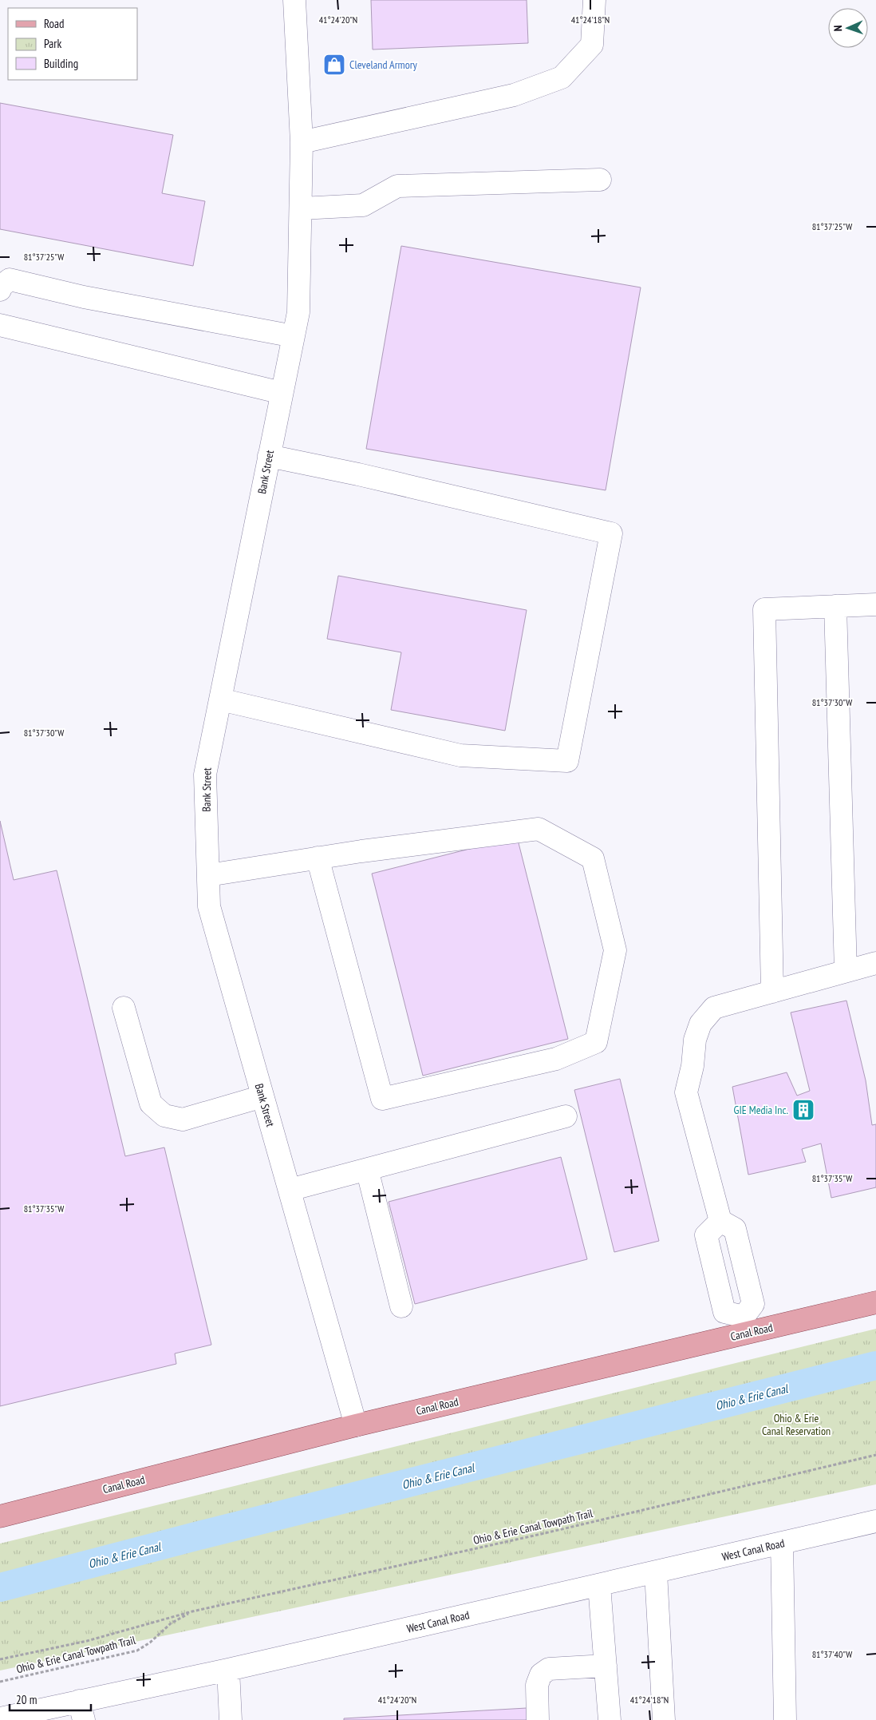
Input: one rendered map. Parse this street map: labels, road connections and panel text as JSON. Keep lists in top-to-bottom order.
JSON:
{
  "streets": {
    "main road": ["Canal Road"],
    "street": ["Bank Street", "West Canal Road"],
    "path": ["Ohio & Erie Canal Towpath Trail"]
  },
  "crossings": [
    ["Bank Street", "Canal Road"]
  ],
  "water": ["Ohio & Erie Canal"],
  "parks": ["Ohio & Erie Canal Reservation"],
  "places": {
    "shop": ["Cleveland Armory"],
    "building": ["GIE Media Inc."]
  },
  "legend": ["Road", "Park", "Building"],
  "scale_bar": "20 m",
  "north": "left",
  "coordinates": [
    "41°24'20\"N",
    "41°24'18\"N",
    "81°37'25\"W",
    "81°37'30\"W",
    "81°37'35\"W",
    "81°37'40\"W"
  ]
}
